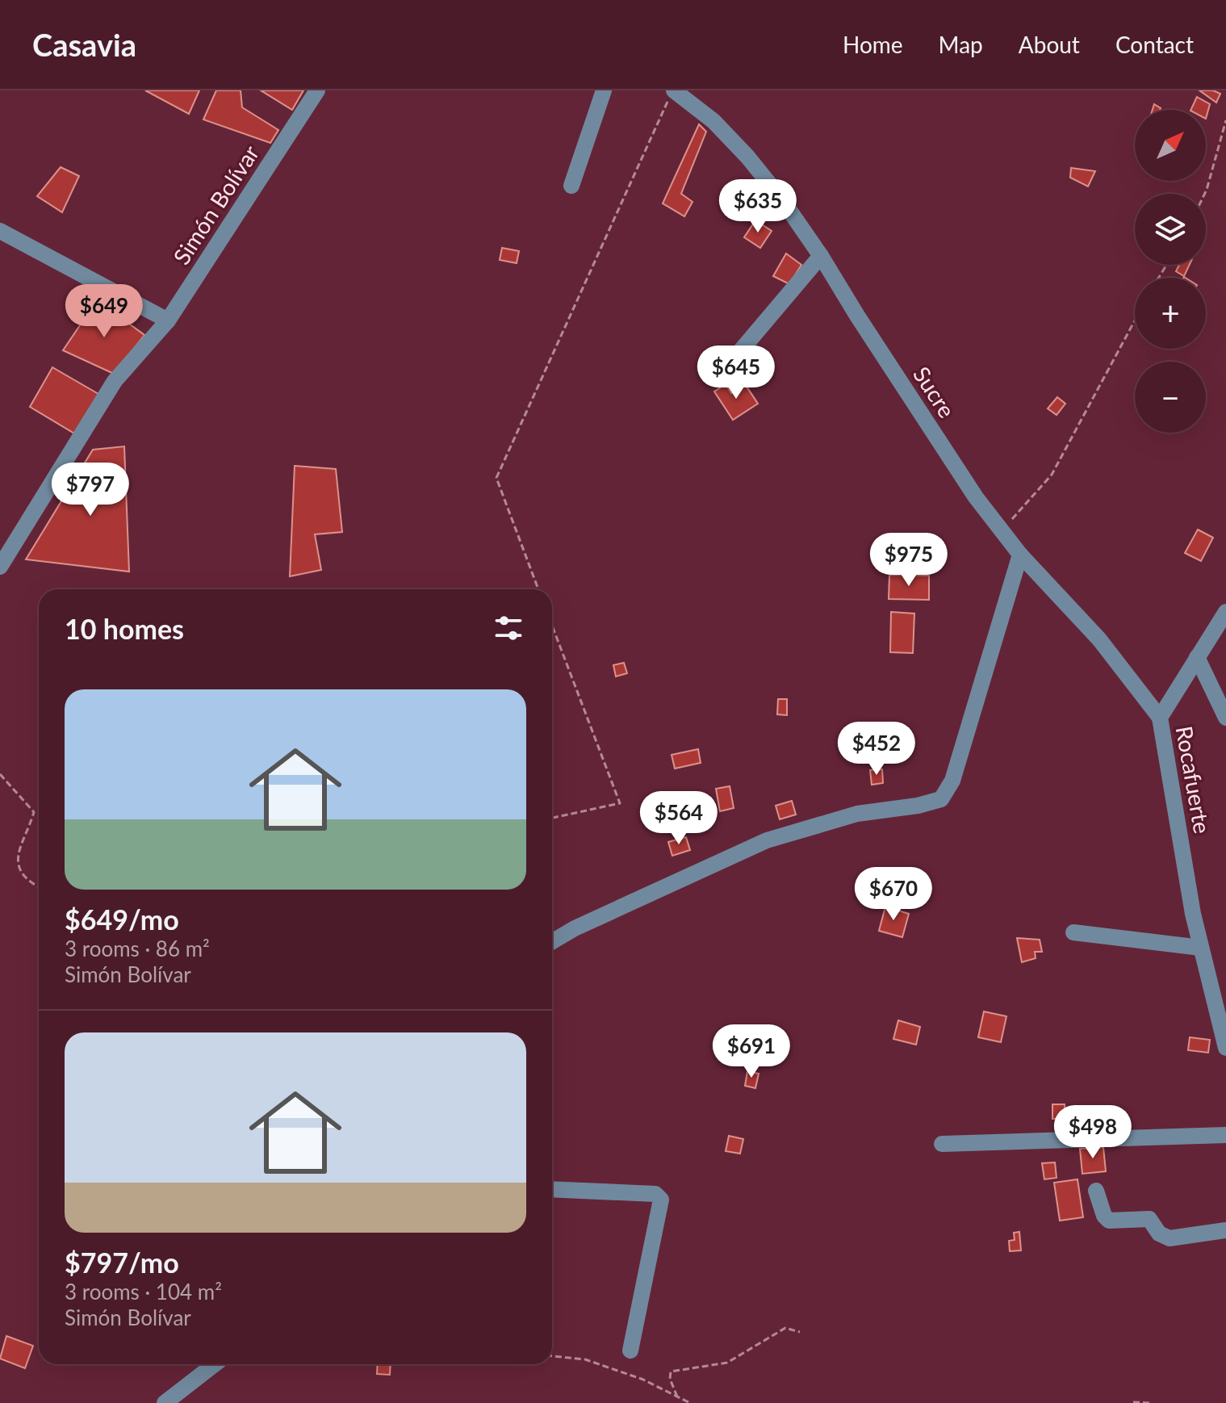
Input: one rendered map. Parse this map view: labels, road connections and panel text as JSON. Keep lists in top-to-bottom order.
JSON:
{
  "streets": {
    "street": ["Simón Bolívar", "Sucre", "Rocafuerte"]
  },
  "crossings": [
    ["Sucre", "Rocafuerte"]
  ],
  "north": "top right",
  "page": {
    "header": "Casavia",
    "nav": [
      "Home",
      "Map",
      "About",
      "Contact"
    ],
    "map_buttons": ["+", "−"],
    "price": [
      "$635",
      "$649",
      "$645",
      "$797",
      "$975",
      "$452",
      "$564",
      "$670",
      "$691",
      "$498"
    ],
    "heading": "10 homes",
    "list": [
      {
        "name": "$649/mo",
        "note": "3 rooms · 86 m² · Simón Bolívar"
      },
      {
        "name": "$797/mo",
        "note": "3 rooms · 104 m² · Simón Bolívar"
      }
    ]
  }
}
